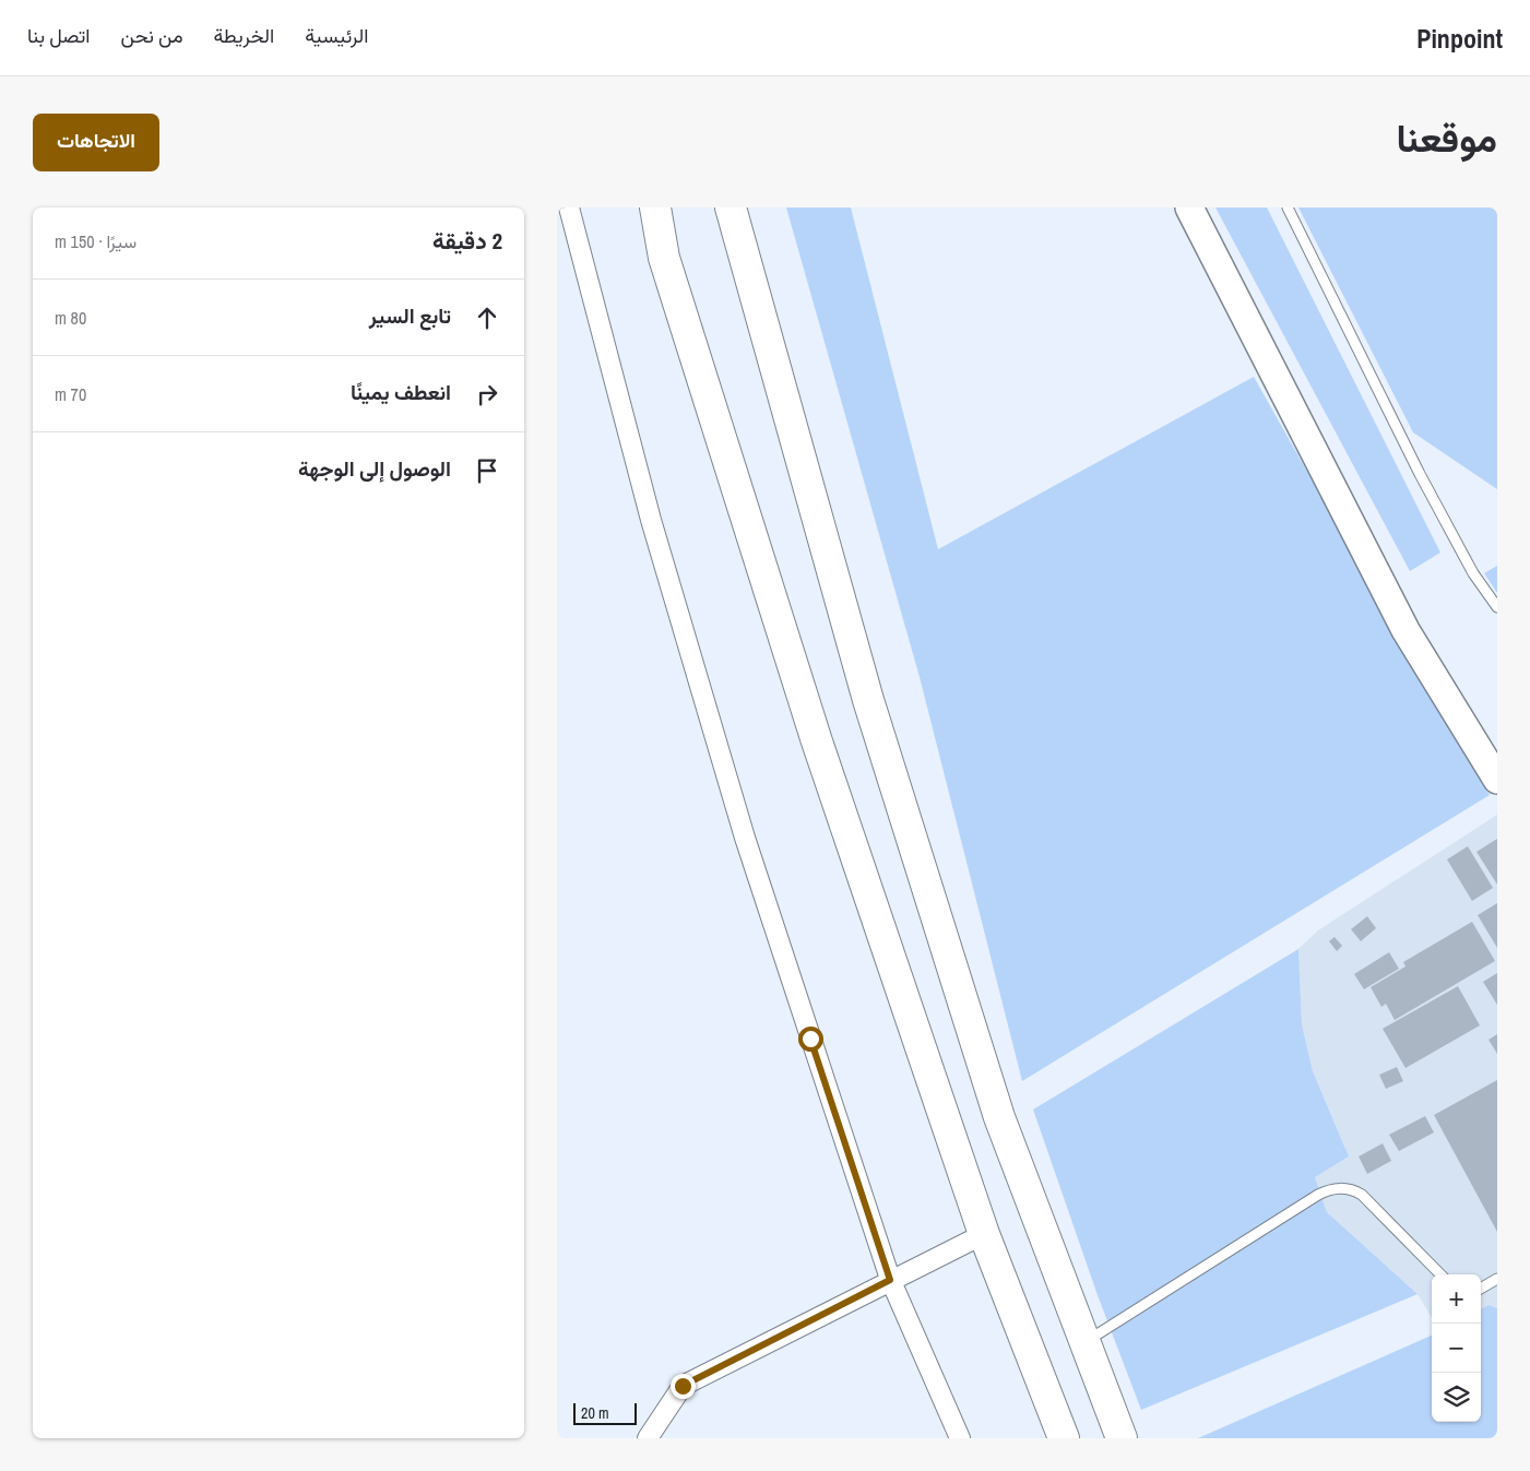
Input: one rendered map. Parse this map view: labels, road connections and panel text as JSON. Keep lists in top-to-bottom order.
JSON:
{
  "scale_bar": "20 m",
  "page": {
    "header": "Pinpoint",
    "nav": [
      "الرئيسية",
      "الخريطة",
      "من نحن",
      "اتصل بنا"
    ],
    "title": "موقعنا",
    "buttons": "الاتجاهات",
    "heading": ["2 دقيقة", "سيرًا · 150 m"],
    "list": [
      ["تابع السير", "80 m"],
      ["انعطف يمينًا", "70 m"],
      "الوصول إلى الوجهة"
    ],
    "map_buttons": ["+", "−"],
    "scale": "20 m"
  }
}
